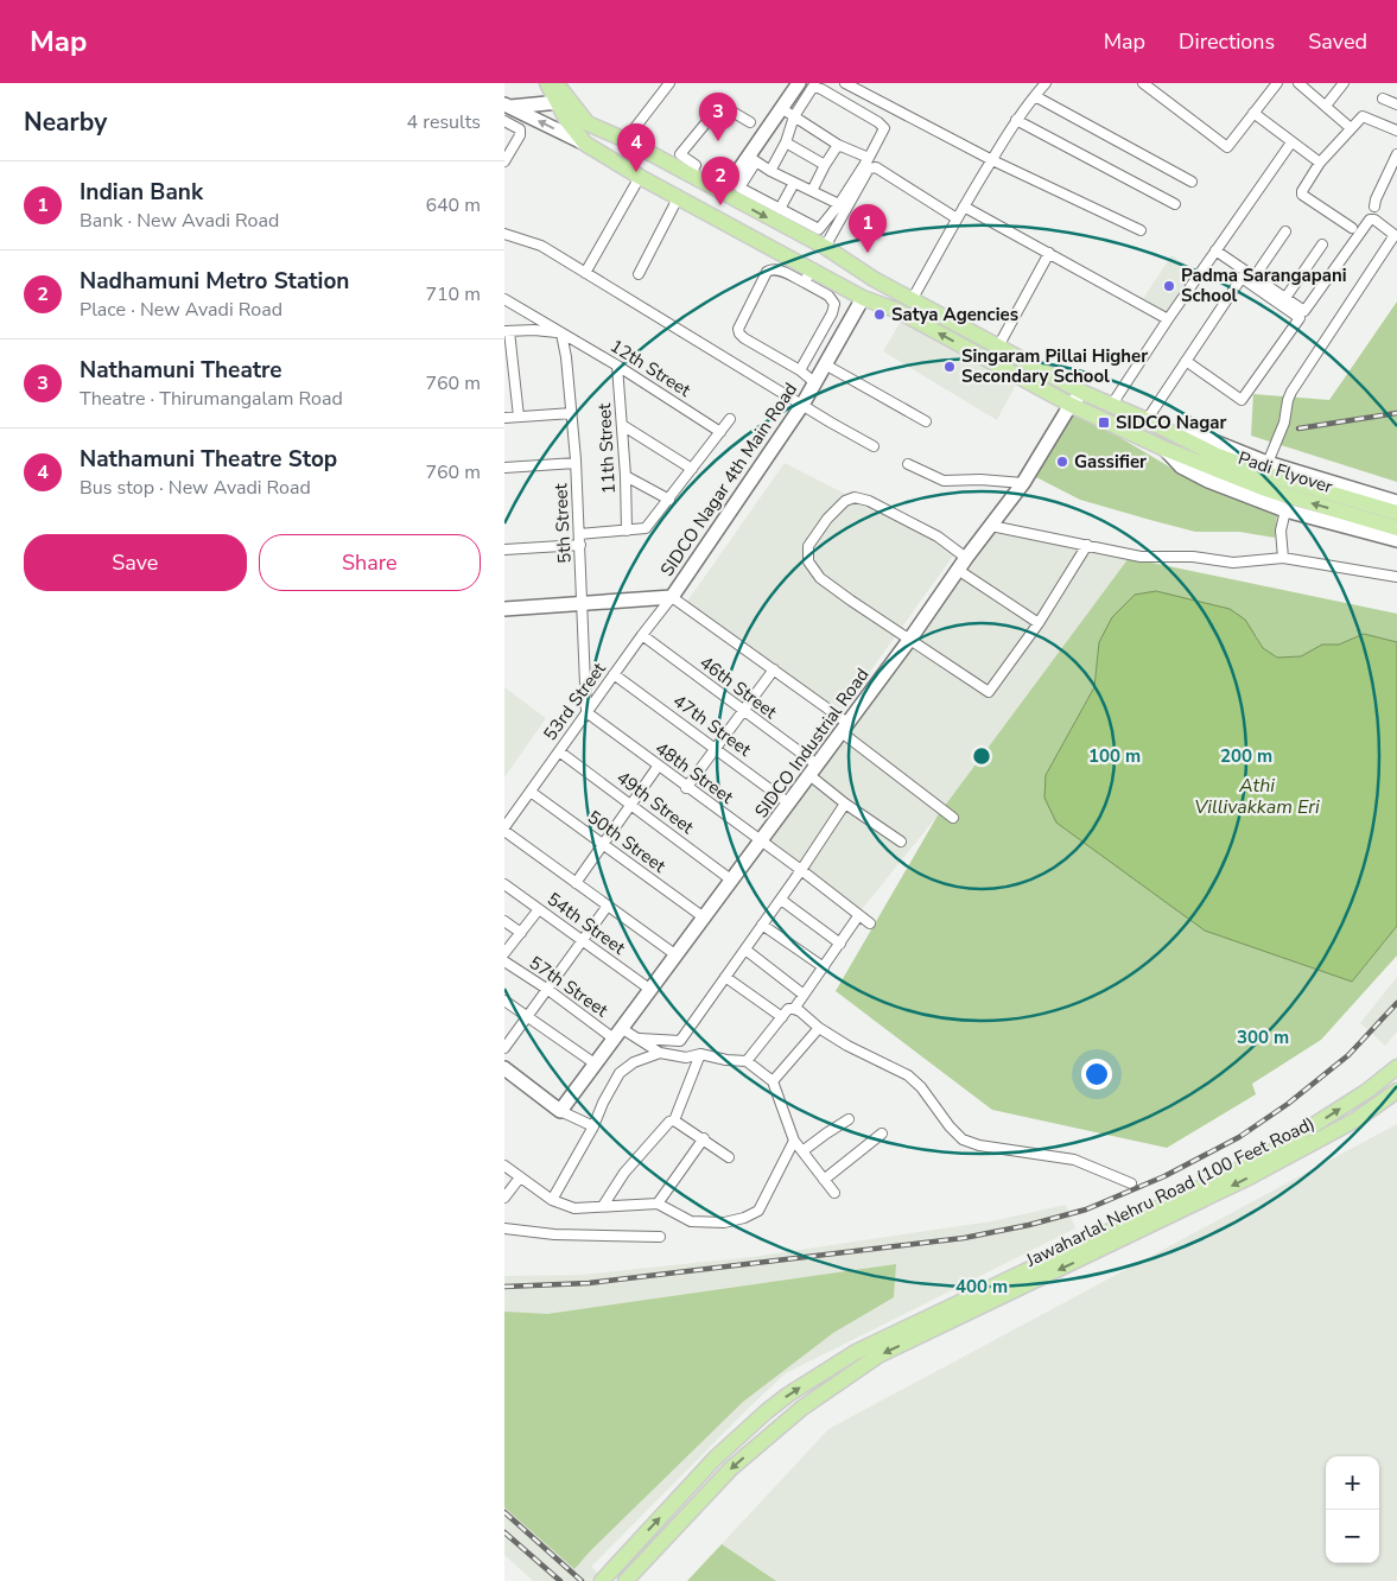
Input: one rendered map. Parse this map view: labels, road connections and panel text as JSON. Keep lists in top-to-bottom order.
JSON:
{
  "streets": {
    "main road": ["Padi Flyover", "Jawaharlal Nehru Road (100 Feet Road)"],
    "street": [
      "12th Street",
      "11th Street",
      "SIDCO Nagar 4th Main Road",
      "5th Street",
      "46th Street",
      "53rd Street",
      "47th Street",
      "SIDCO Industrial Road",
      "48th Street",
      "49th Street",
      "50th Street",
      "54th Street",
      "57th Street"
    ]
  },
  "crossings": [
    ["12th Street", "11th Street"],
    ["12th Street", "5th Street"],
    ["Padi Flyover", "SIDCO Nagar 4th Main Road"],
    ["Padi Flyover", "SIDCO Industrial Road"],
    ["SIDCO Nagar 4th Main Road", "5th Street"],
    ["SIDCO Nagar 4th Main Road", "53rd Street"],
    ["5th Street", "53rd Street"],
    ["5th Street", "48th Street"],
    ["46th Street", "53rd Street"],
    ["46th Street", "SIDCO Industrial Road"],
    ["53rd Street", "47th Street"],
    ["53rd Street", "48th Street"],
    ["53rd Street", "49th Street"],
    ["53rd Street", "50th Street"],
    ["47th Street", "SIDCO Industrial Road"],
    ["SIDCO Industrial Road", "48th Street"],
    ["SIDCO Industrial Road", "49th Street"],
    ["SIDCO Industrial Road", "50th Street"],
    ["SIDCO Industrial Road", "54th Street"],
    ["SIDCO Industrial Road", "57th Street"]
  ],
  "water": ["Athi Villivakkam Eri"],
  "places": {
    "other": [
      "Padma Sarangapani School",
      "Satya Agencies",
      "Singaram Pillai Higher Secondary School",
      "Gassifier"
    ],
    "transit": ["SIDCO Nagar"]
  },
  "page": {
    "header": "Map",
    "nav": ["Map", "Directions", "Saved"],
    "heading": ["Nearby", "4 results"],
    "pins": [
      "3",
      "4",
      "2",
      "1"
    ],
    "list": [
      {
        "mark": "1",
        "name": "Indian Bank",
        "note": "Bank · New Avadi Road",
        "value": "640 m"
      },
      {
        "mark": "2",
        "name": "Nadhamuni Metro Station",
        "note": "Place · New Avadi Road",
        "value": "710 m"
      },
      {
        "mark": "3",
        "name": "Nathamuni Theatre",
        "note": "Theatre · Thirumangalam Road",
        "value": "760 m"
      },
      {
        "mark": "4",
        "name": "Nathamuni Theatre Stop",
        "note": "Bus stop · New Avadi Road",
        "value": "760 m"
      }
    ],
    "buttons": ["Save", "Share"],
    "map_buttons": ["+", "−"]
  },
  "rings": [
    "100 m",
    "200 m",
    "300 m",
    "400 m"
  ]
}
